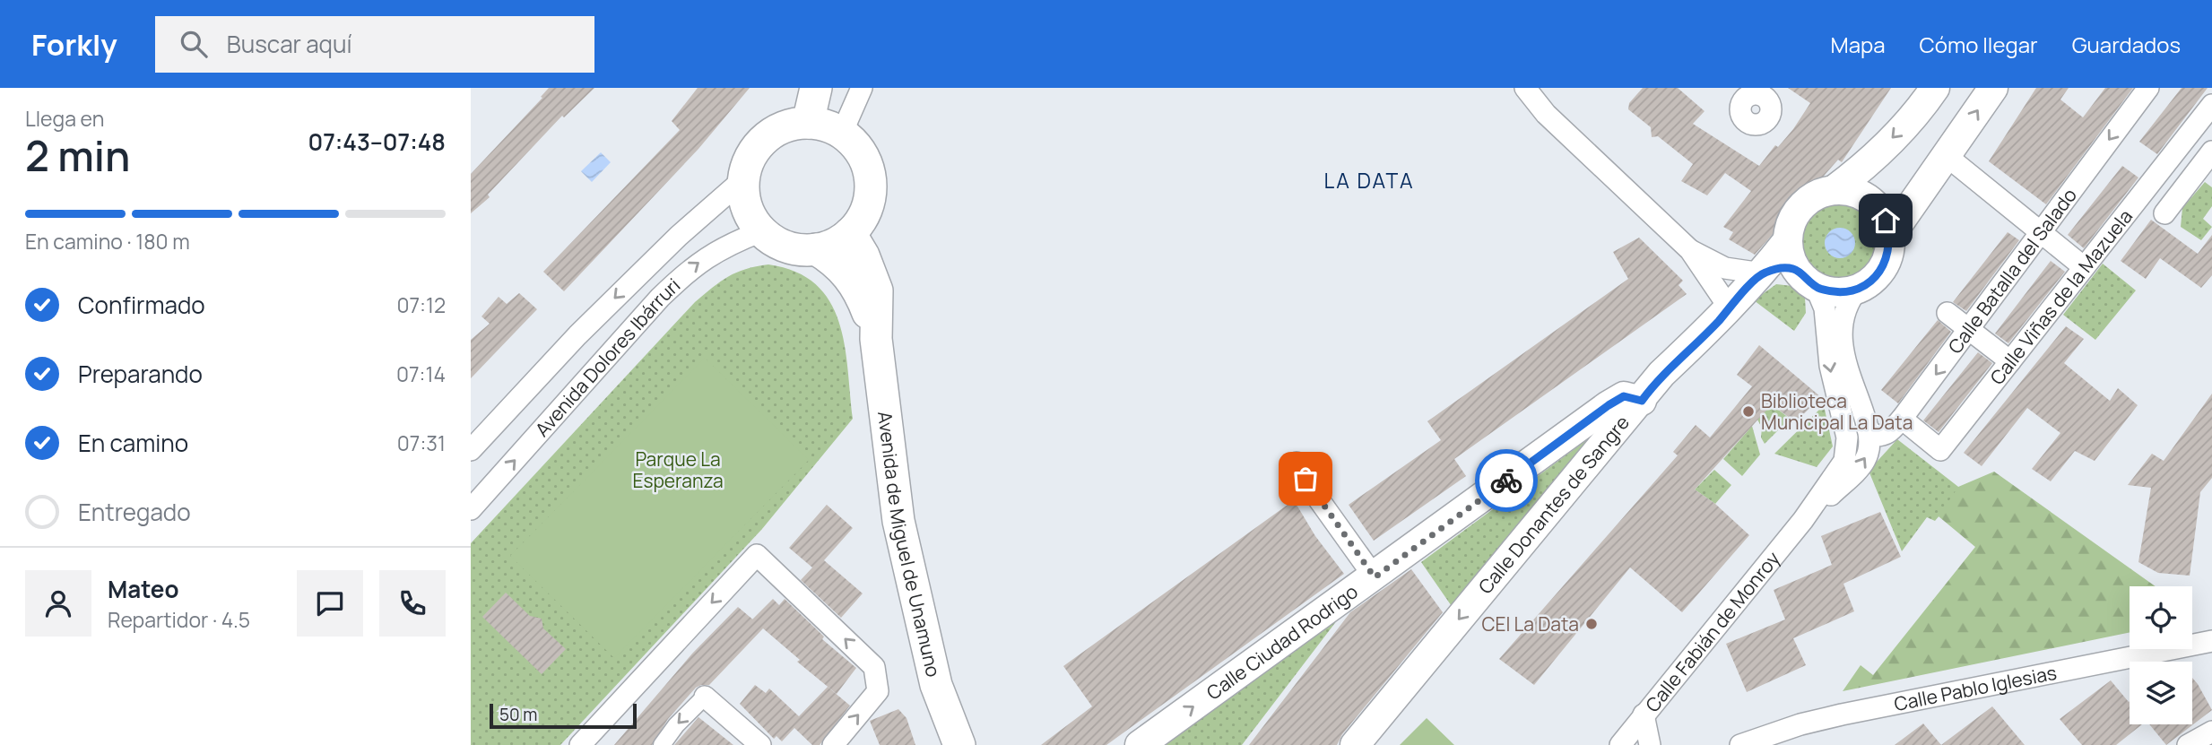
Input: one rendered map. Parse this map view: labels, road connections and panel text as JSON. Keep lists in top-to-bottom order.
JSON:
{
  "streets": {
    "main road": ["Calle Donantes de Sangre", "Avenida de Miguel de Unamuno", "Calle Ciudad Rodrigo"],
    "street": [
      "Calle Batalla del Salado",
      "Calle Viñas de la Mazuela",
      "Avenida Dolores Ibárruri",
      "Calle Fabián de Monroy",
      "Calle Pablo Iglesias"
    ]
  },
  "crossings": [
    ["Calle Batalla del Salado", "Calle Viñas de la Mazuela"],
    ["Calle Batalla del Salado", "Calle Fabián de Monroy"],
    ["Avenida Dolores Ibárruri", "Avenida de Miguel de Unamuno"],
    ["Calle Donantes de Sangre", "Calle Fabián de Monroy"],
    ["Calle Donantes de Sangre", "Calle Ciudad Rodrigo"]
  ],
  "one_way": ["Calle Batalla del Salado", "Calle Donantes de Sangre", "Calle Ciudad Rodrigo"],
  "districts": ["LA DATA"],
  "parks": ["Parque La Esperanza"],
  "places": ["Biblioteca Municipal La Data", "CEI La Data"],
  "scale_bar": "50 m",
  "page": {
    "header": "Forkly",
    "search": "Buscar aquí",
    "nav": ["Mapa", "Cómo llegar", "Guardados"],
    "heading": ["2 min", "Llega en", "07:43–07:48"],
    "panel": ["Mateo", "Repartidor · 4.5"],
    "bar": "En camino · 180 m",
    "list": [
      ["Confirmado", "07:12"],
      ["Preparando", "07:14"],
      ["En camino", "07:31"],
      "Entregado"
    ],
    "scale": "50 m"
  }
}
